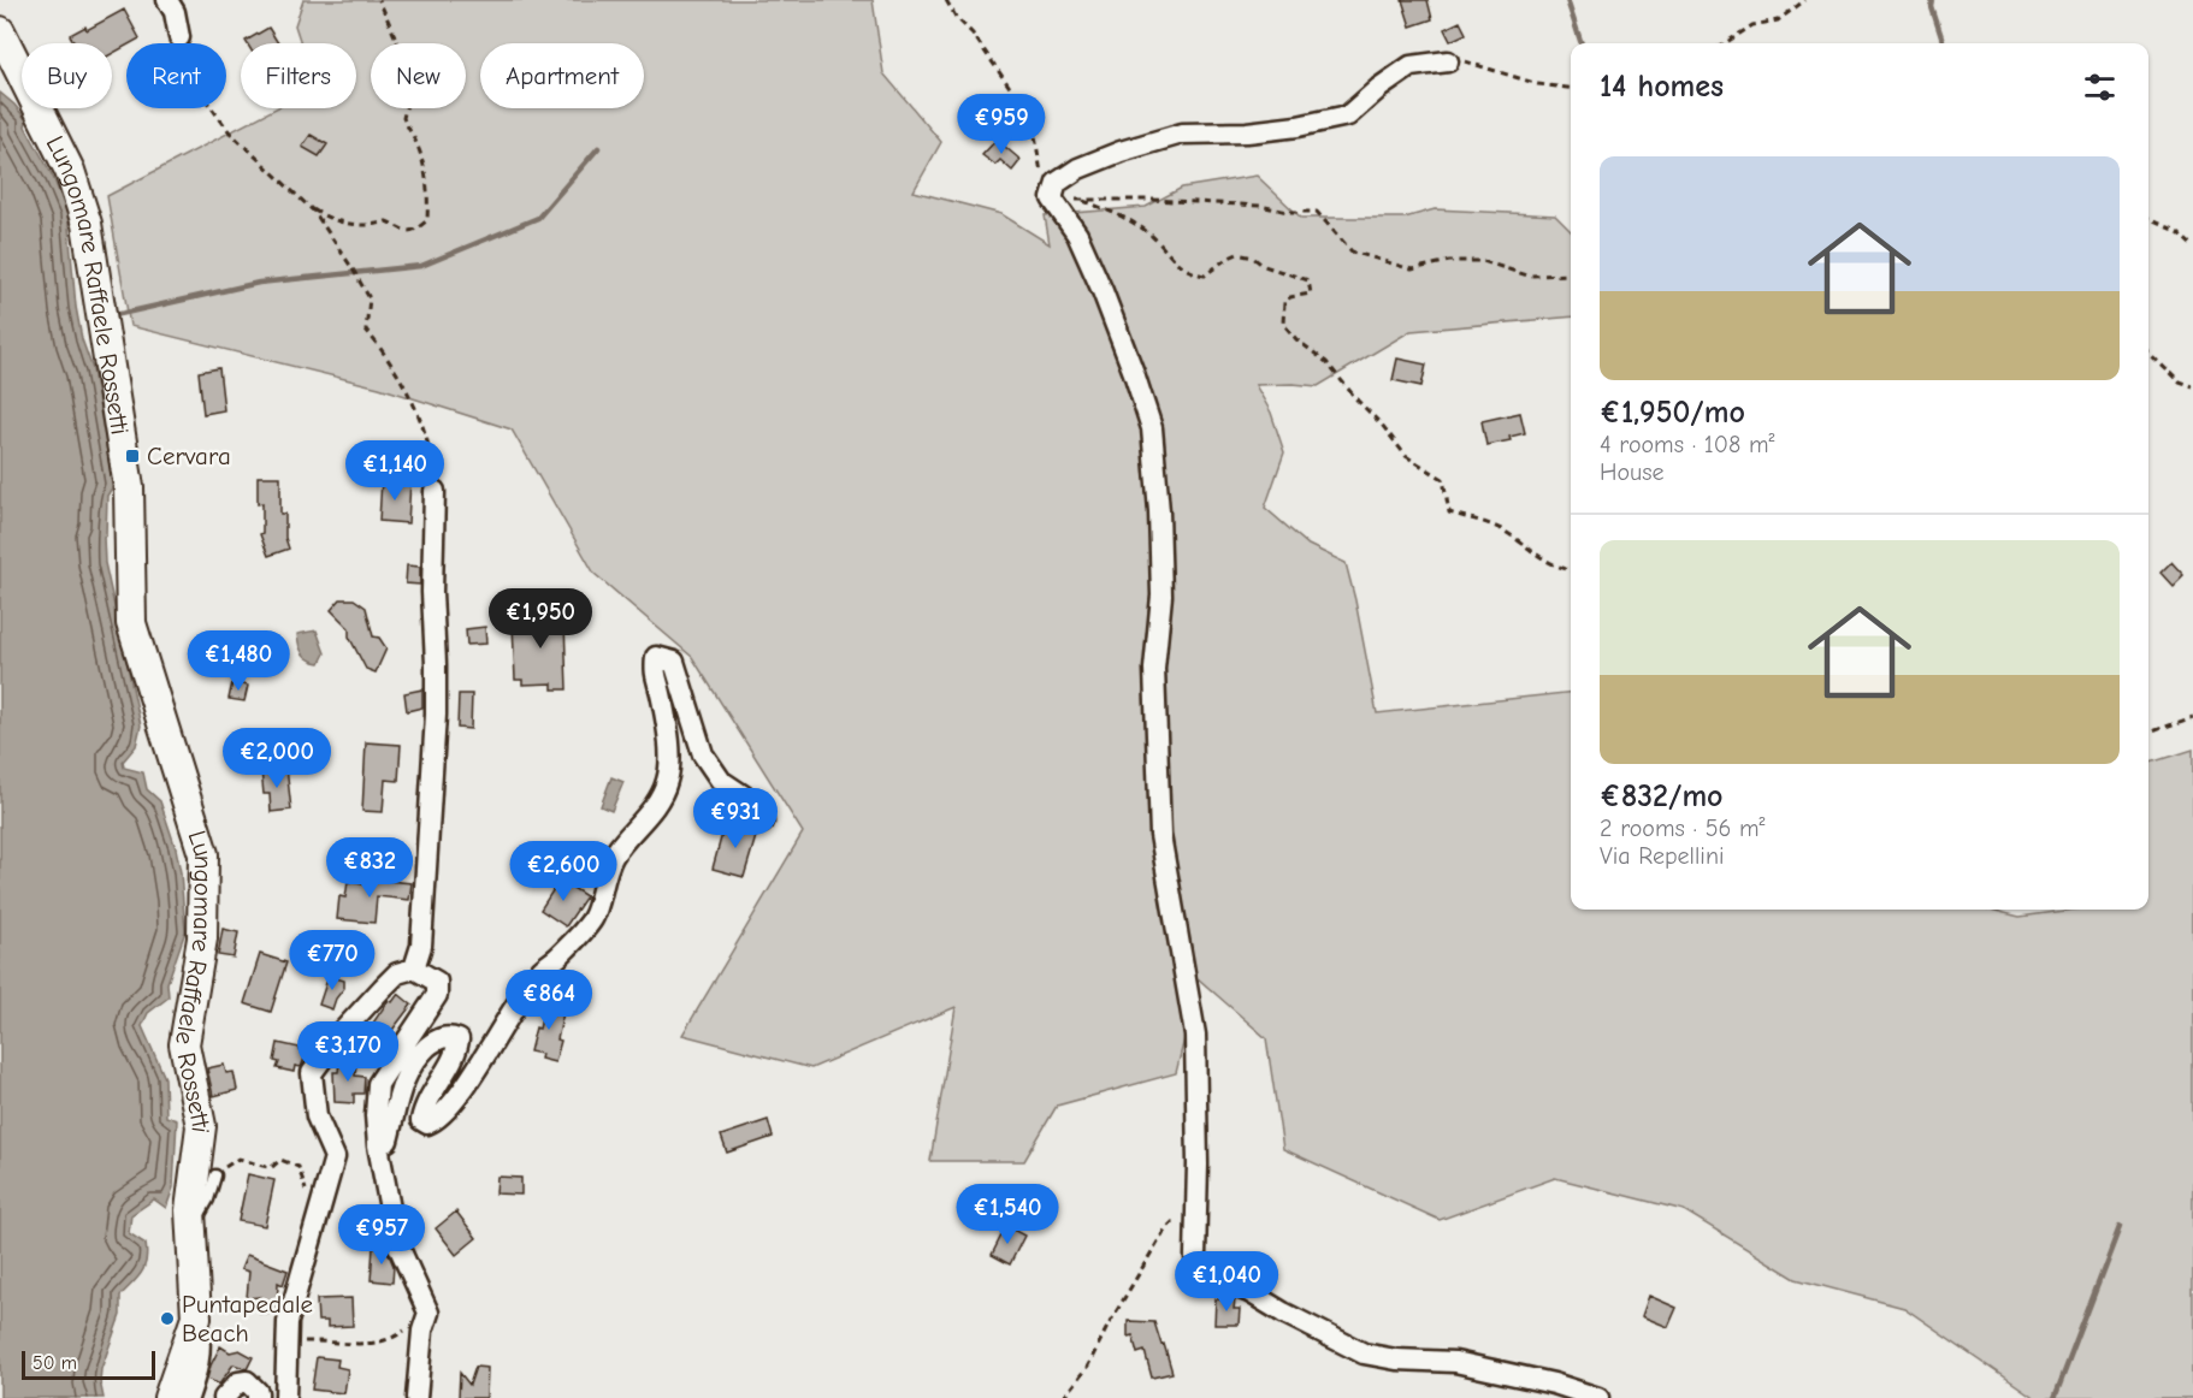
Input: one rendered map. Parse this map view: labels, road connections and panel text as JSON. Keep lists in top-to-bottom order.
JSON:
{
  "streets": {
    "main road": ["Lungomare Raffaele Rossetti"]
  },
  "places": {
    "transit": ["Cervara"],
    "other": ["Puntapedale Beach"]
  },
  "scale_bar": "50 m",
  "page": {
    "chip": [
      "Buy",
      "Rent",
      "Filters",
      "New",
      "Apartment"
    ],
    "heading": "14 homes",
    "price": [
      "€959",
      "€1,140",
      "€1,950",
      "€1,480",
      "€2,000",
      "€931",
      "€832",
      "€2,600",
      "€770",
      "€864",
      "€3,170",
      "€1,540",
      "€957",
      "€1,040"
    ],
    "list": [
      {
        "name": "€1,950/mo",
        "note": "4 rooms · 108 m² · House"
      },
      {
        "name": "€832/mo",
        "note": "2 rooms · 56 m² · Via Repellini"
      }
    ],
    "scale": "50 m"
  }
}
